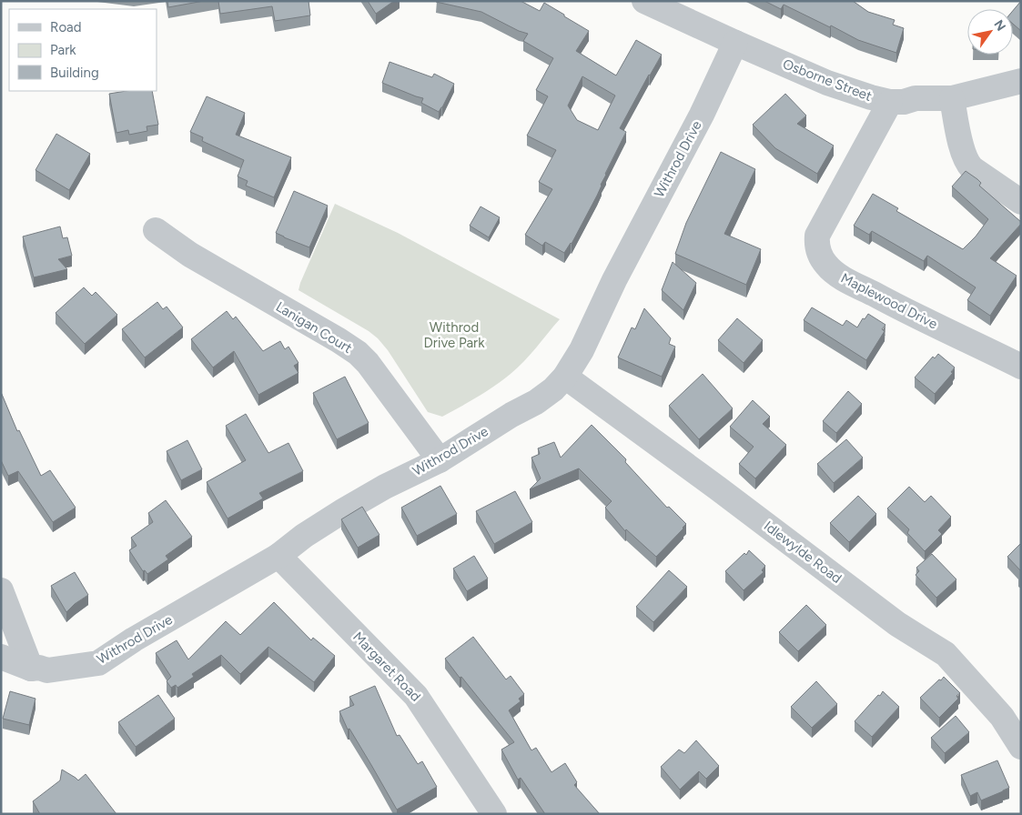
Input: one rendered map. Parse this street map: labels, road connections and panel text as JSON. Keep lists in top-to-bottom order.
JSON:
{
  "streets": {
    "street": [
      "Osborne Street",
      "Withrod Drive",
      "Maplewood Drive",
      "Lanigan Court",
      "Idlewylde Road",
      "Margaret Road"
    ]
  },
  "crossings": [
    ["Osborne Street", "Withrod Drive"],
    ["Osborne Street", "Maplewood Drive"],
    ["Withrod Drive", "Lanigan Court"],
    ["Withrod Drive", "Idlewylde Road"],
    ["Withrod Drive", "Margaret Road"]
  ],
  "parks": ["Withrod Drive Park"],
  "legend": ["Road", "Park", "Building"],
  "north": "top right"
}
